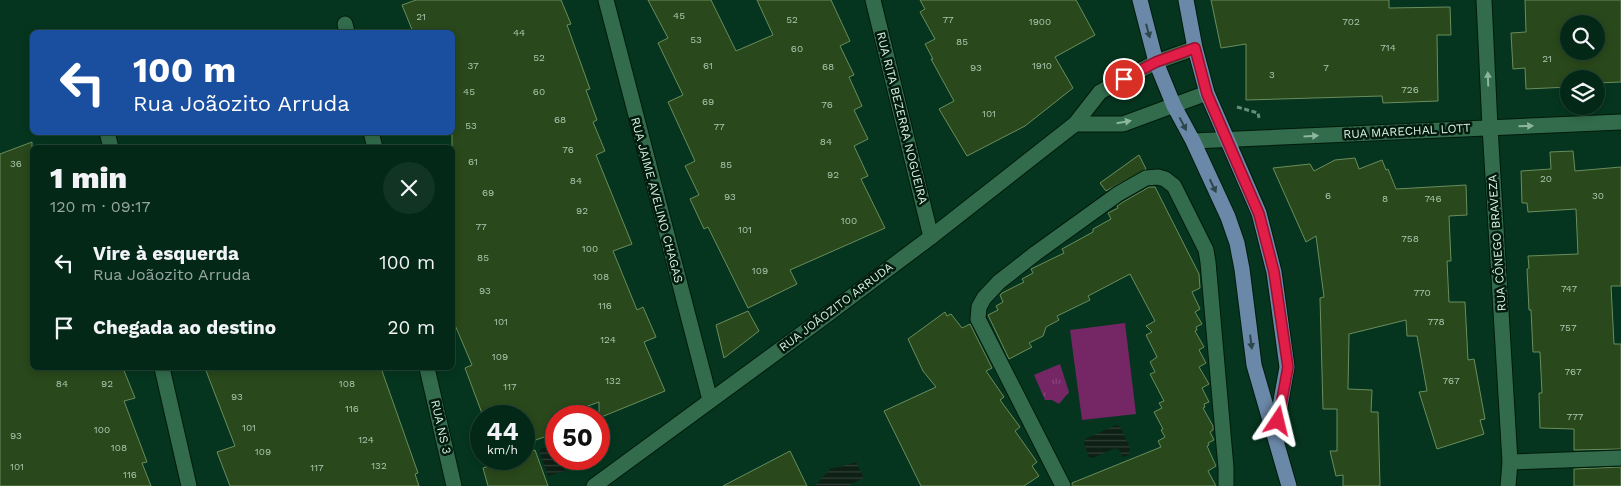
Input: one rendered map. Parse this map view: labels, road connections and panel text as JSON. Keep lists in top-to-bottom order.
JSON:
{
  "streets": {
    "street": [
      "RUA RITA BEZERRA NOGUEIRA",
      "RUA MARECHAL LOTT",
      "RUA JAIME AVELINO CHAGAS",
      "RUA CÔNEGO BRAVEZA",
      "RUA JOÃOZITO ARRUDA",
      "RUA NS 3"
    ]
  },
  "crossings": [
    ["RUA RITA BEZERRA NOGUEIRA", "RUA JOÃOZITO ARRUDA"],
    ["RUA MARECHAL LOTT", "RUA CÔNEGO BRAVEZA"],
    ["RUA JAIME AVELINO CHAGAS", "RUA JOÃOZITO ARRUDA"]
  ],
  "one_way": ["RUA MARECHAL LOTT"],
  "house_numbers": [
    "45",
    "21",
    "52",
    "77",
    "1900",
    "702",
    "44",
    "53",
    "85",
    "714",
    "60",
    "52",
    "21",
    "37",
    "61",
    "1910",
    "68",
    "93",
    "7",
    "3",
    "726",
    "45",
    "60",
    "69",
    "76",
    "101",
    "68",
    "53",
    "77",
    "84",
    "76",
    "61",
    "36",
    "85",
    "92",
    "20",
    "84",
    "69",
    "6",
    "30",
    "93",
    "8",
    "746",
    "92",
    "100",
    "77",
    "101",
    "758",
    "100",
    "85",
    "109",
    "108",
    "747",
    "93",
    "770",
    "116",
    "101",
    "778",
    "757",
    "124",
    "109",
    "767",
    "132",
    "767",
    "84",
    "92",
    "108",
    "117",
    "93",
    "116",
    "777",
    "101",
    "100",
    "93",
    "124",
    "108",
    "109",
    "132",
    "101",
    "117",
    "116"
  ],
  "page": {
    "turn": ["100 m", "Rua Joãozito Arruda"],
    "heading": ["1 min", "120 m · 09:17"],
    "list": [
      {
        "name": "Vire à esquerda",
        "note": "Rua Joãozito Arruda",
        "value": "100 m"
      },
      {
        "name": "Chegada ao destino",
        "value": "20 m"
      }
    ],
    "speed": "44 km/h",
    "limit": "50"
  }
}
